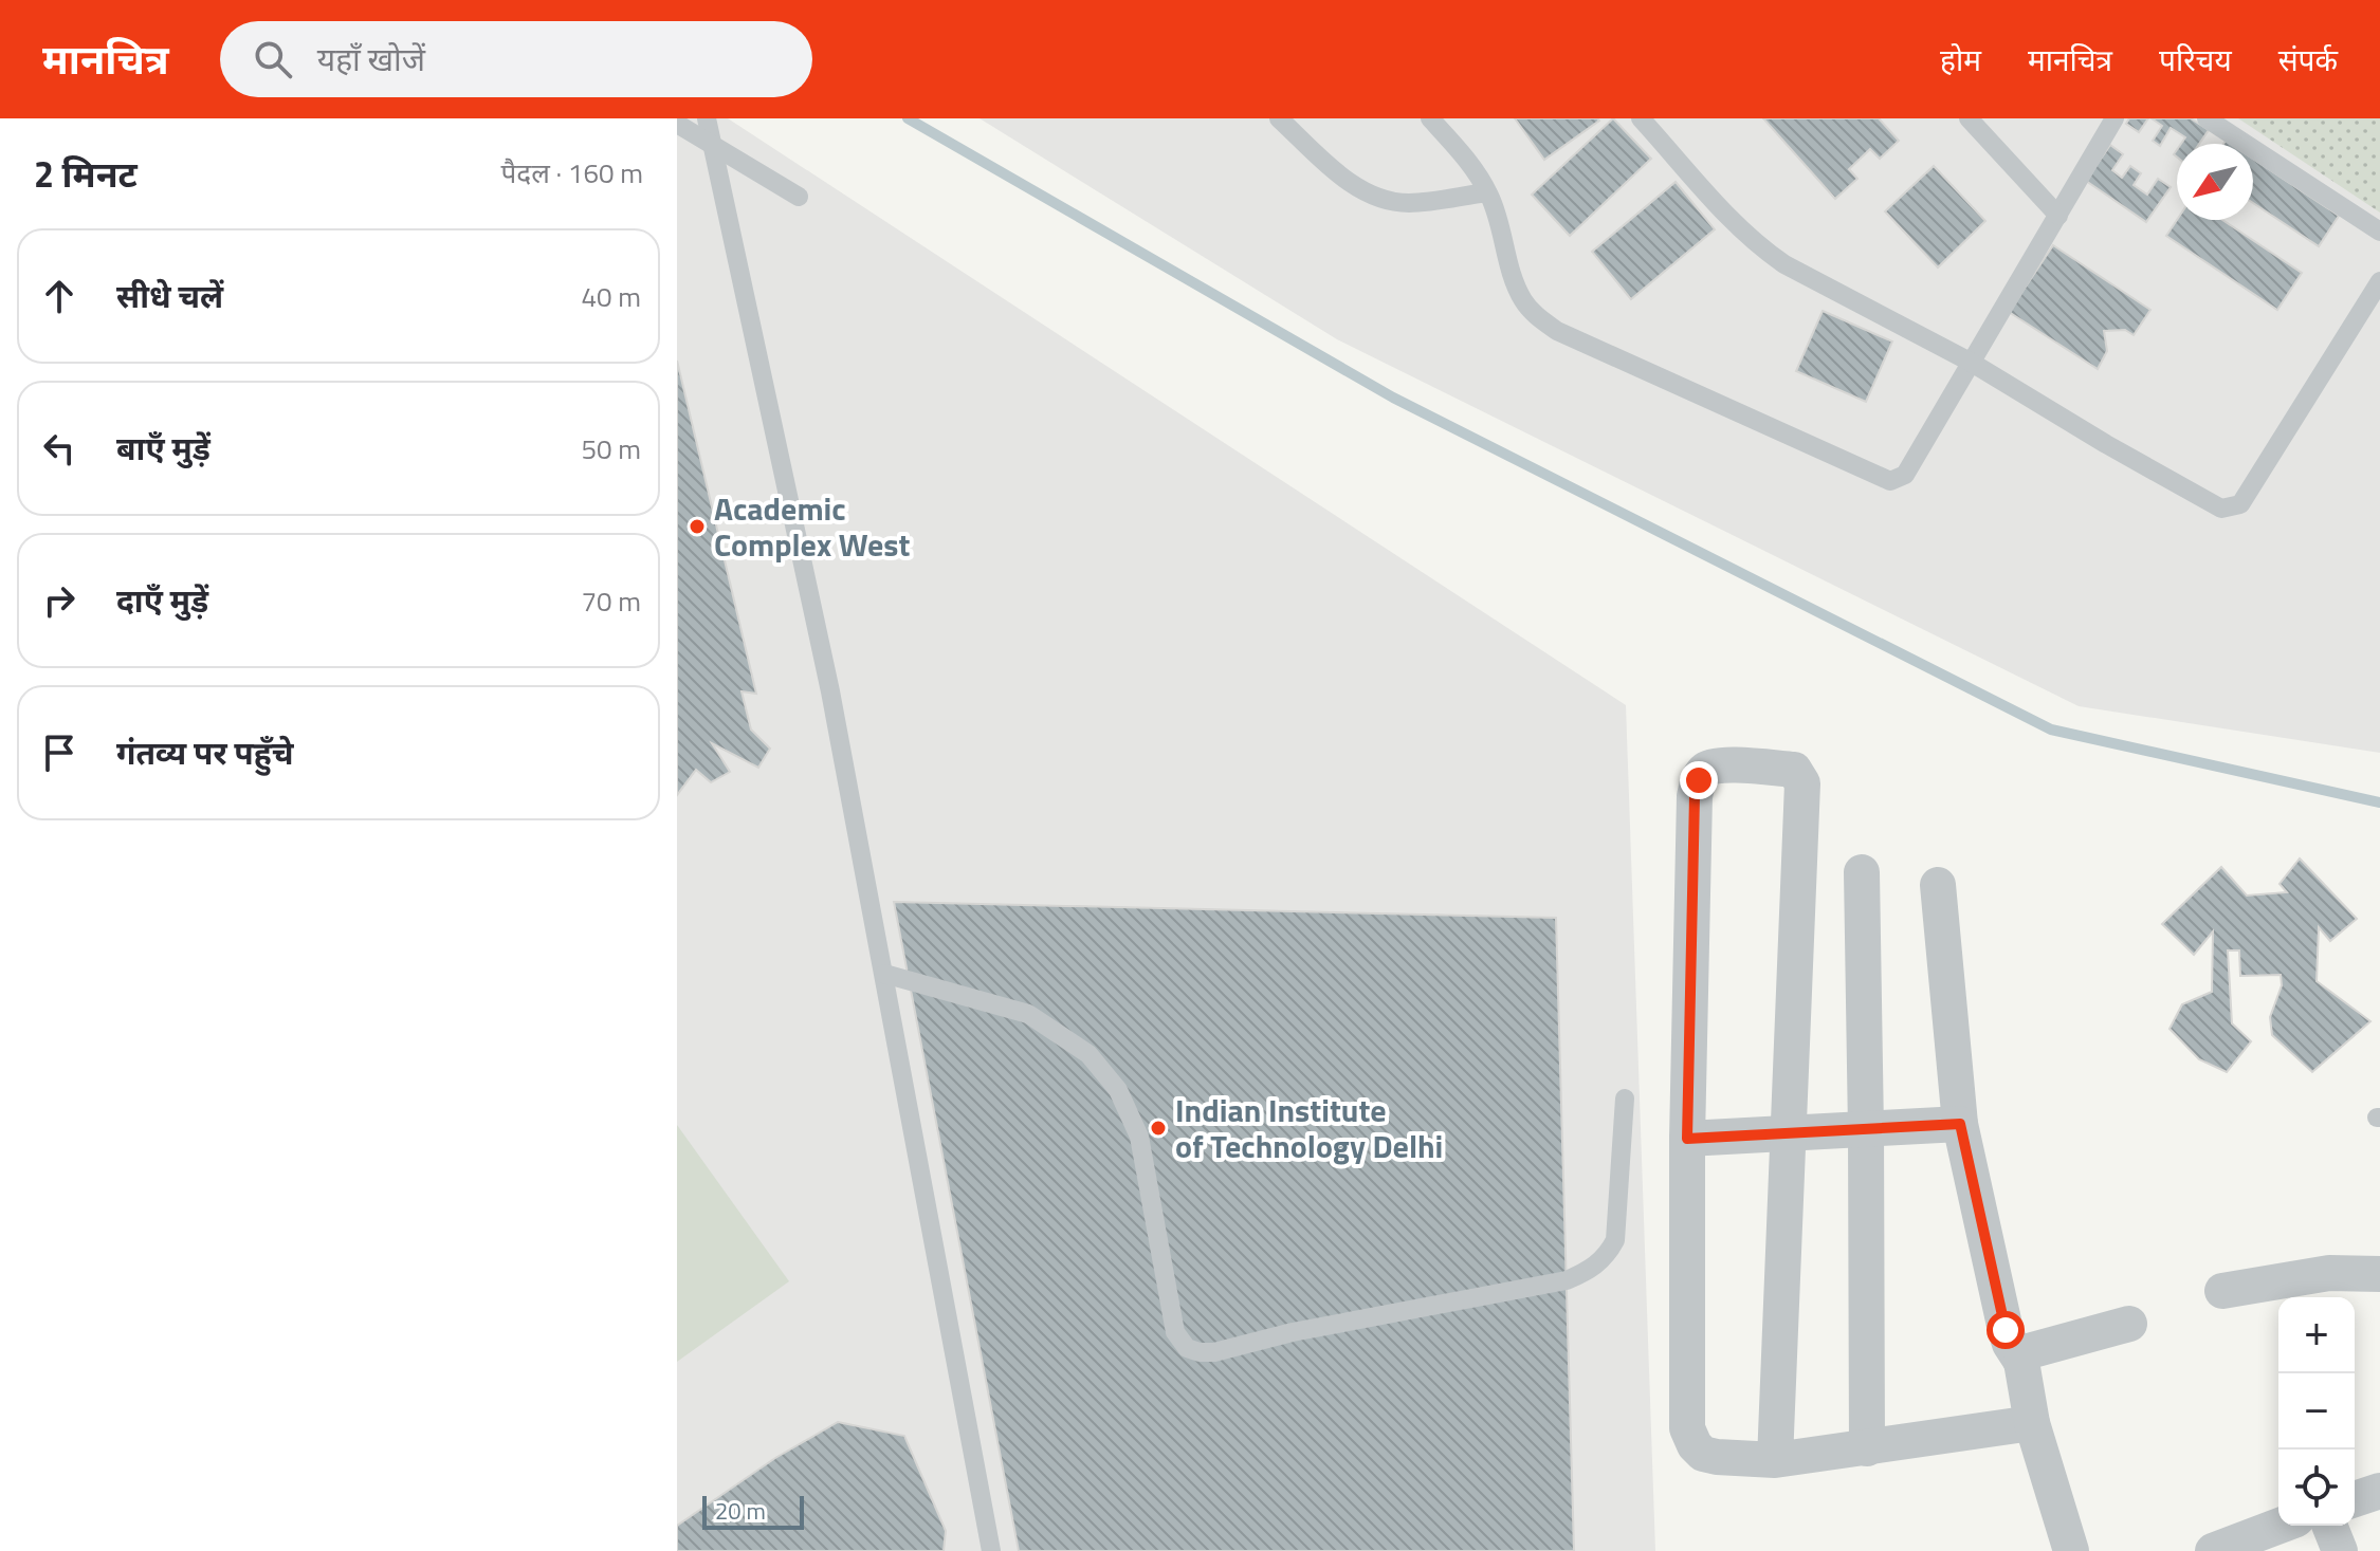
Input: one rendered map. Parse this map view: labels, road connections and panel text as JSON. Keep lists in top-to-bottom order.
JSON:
{
  "places": ["Academic Complex West", "Indian Institute of Technology Delhi"],
  "scale_bar": "20 m",
  "north": "bottom left",
  "page": {
    "header": "मानचित्र",
    "search": "यहाँ खोजें",
    "nav": [
      "होम",
      "मानचित्र",
      "परिचय",
      "संपर्क"
    ],
    "heading": ["2 मिनट", "पैदल · 160 m"],
    "list": [
      ["सीधे चलें", "40 m"],
      ["बाएँ मुड़ें", "50 m"],
      ["दाएँ मुड़ें", "70 m"],
      "गंतव्य पर पहुँचे"
    ],
    "map_buttons": ["+", "−"],
    "scale": "20 m"
  }
}
